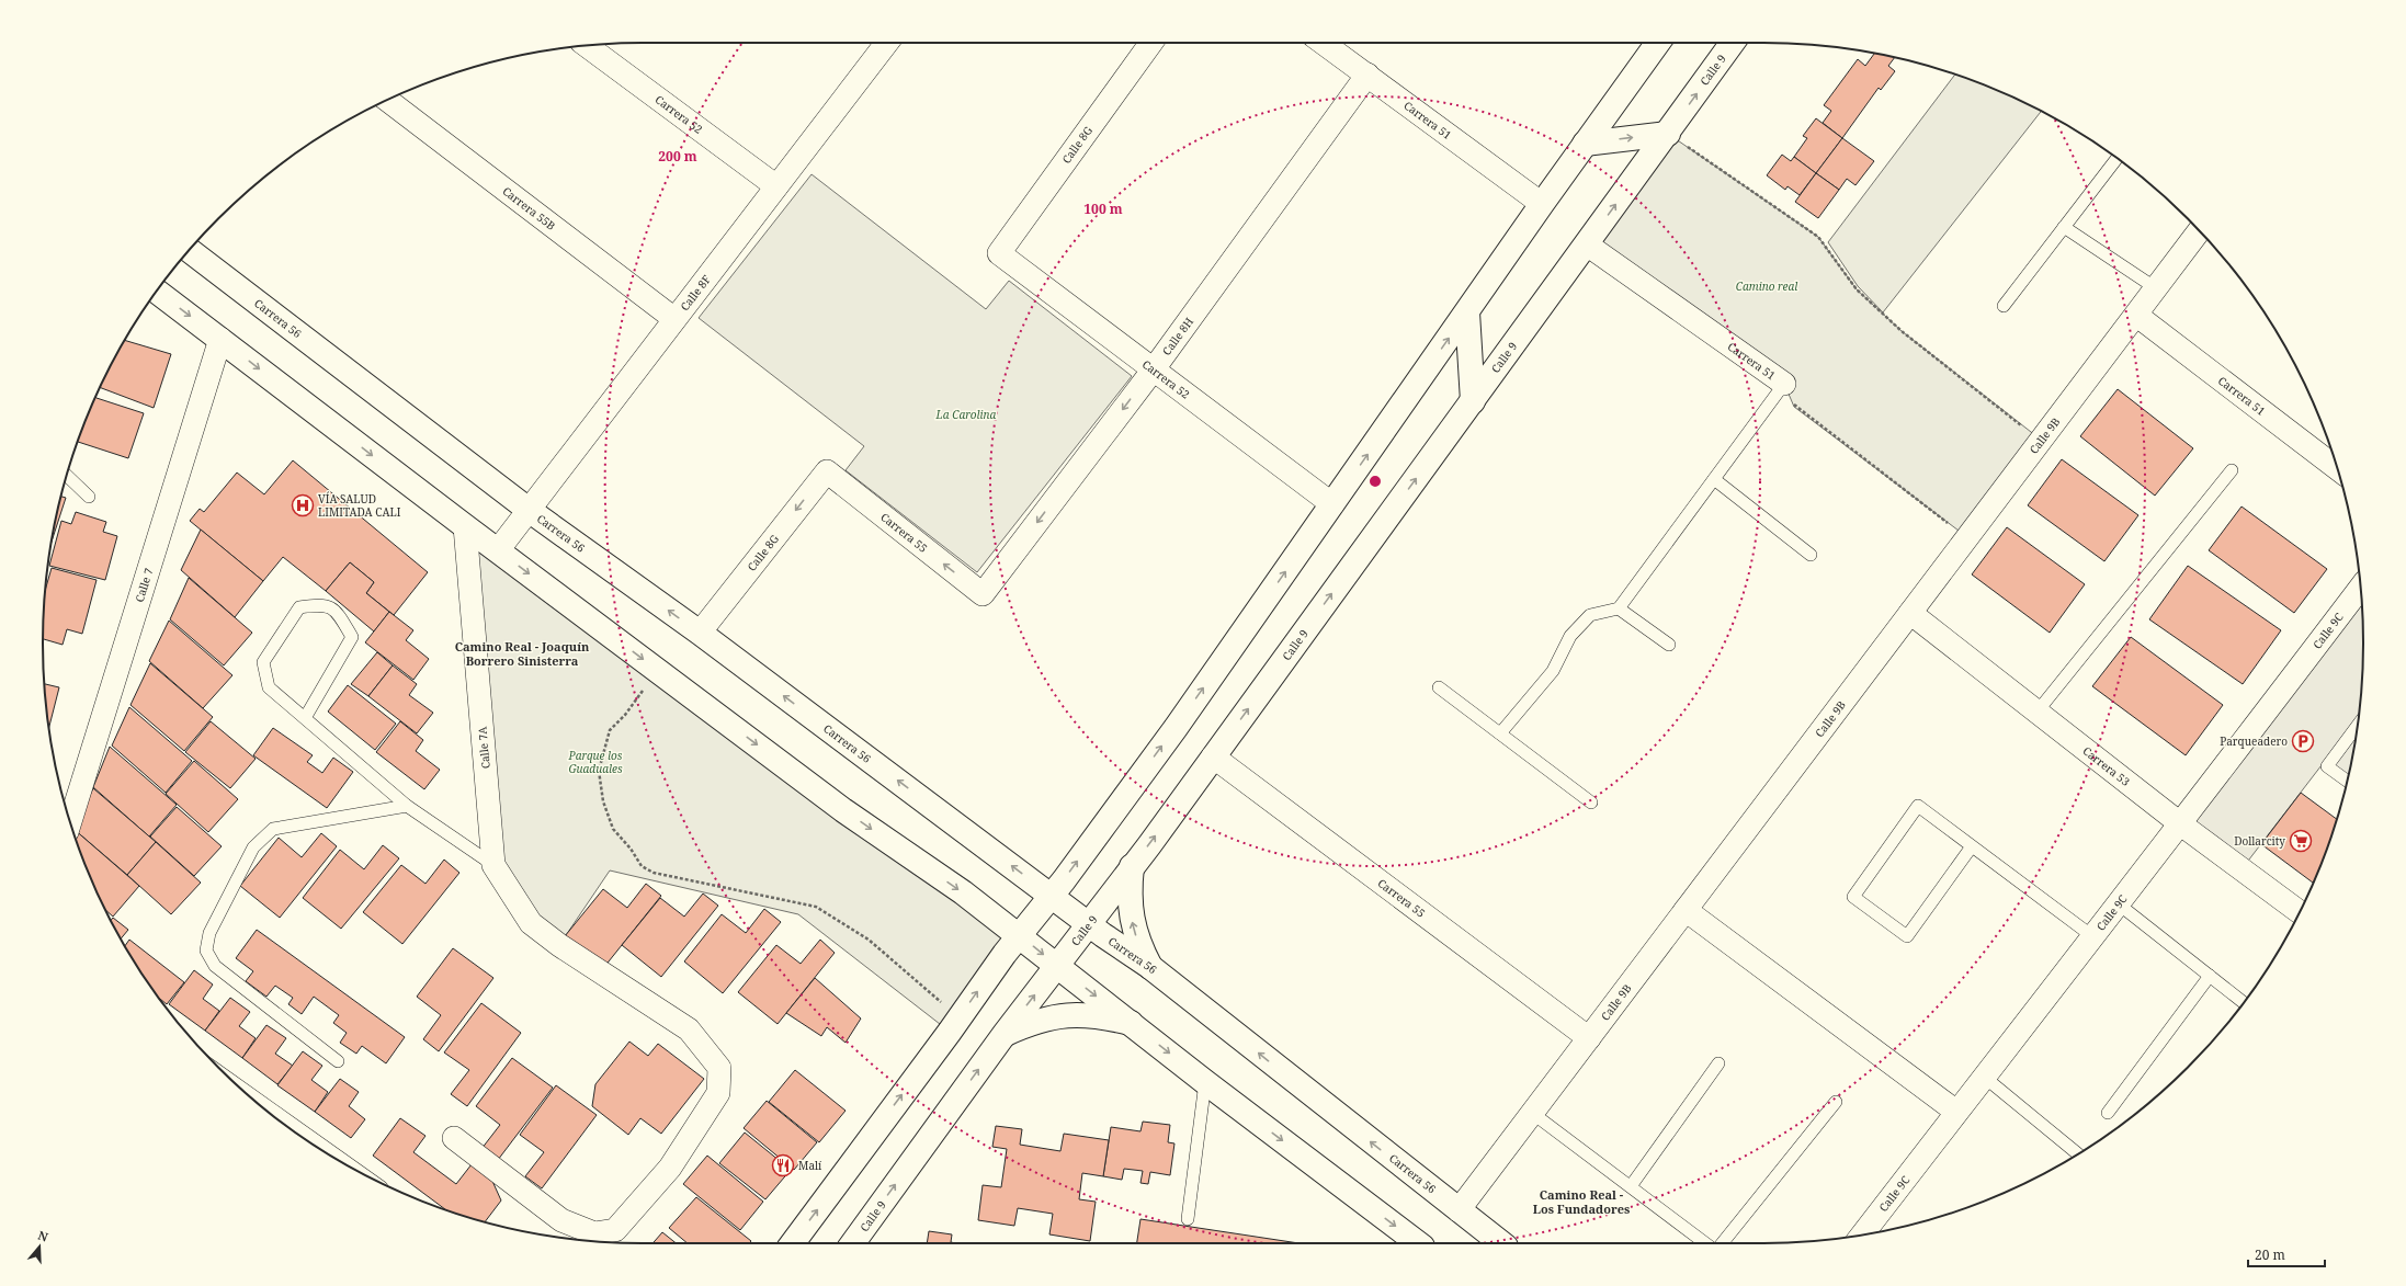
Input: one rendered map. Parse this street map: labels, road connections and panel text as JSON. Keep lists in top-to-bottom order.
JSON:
{
  "streets": {
    "main road": ["Calle 9", "Carrera 56"],
    "street": [
      "Carrera 52",
      "Carrera 51",
      "Calle 8G",
      "Carrera 55B",
      "Calle 8F",
      "Calle 8H",
      "Calle 9B",
      "Carrera 55",
      "Calle 7",
      "Calle 9C",
      "Calle 7A",
      "Carrera 53"
    ]
  },
  "crossings": [
    ["Calle 9", "Carrera 51"],
    ["Calle 9", "Carrera 56"],
    ["Calle 9", "Carrera 55"],
    ["Carrera 52", "Calle 8G"],
    ["Carrera 52", "Calle 8F"],
    ["Carrera 52", "Calle 8H"],
    ["Carrera 51", "Calle 8H"],
    ["Carrera 51", "Calle 9B"],
    ["Calle 8G", "Carrera 56"],
    ["Calle 8G", "Carrera 55"],
    ["Carrera 55B", "Calle 8F"],
    ["Calle 8F", "Carrera 56"],
    ["Carrera 56", "Calle 9B"],
    ["Calle 8H", "Carrera 55"],
    ["Calle 9B", "Carrera 55"],
    ["Calle 9B", "Carrera 53"],
    ["Calle 9C", "Carrera 53"]
  ],
  "one_way": ["Calle 8G", "Calle 8H"],
  "districts": ["Camino Real - Joaquín Borrero Sinisterra", "Camino Real - Los Fundadores"],
  "parks": ["Camino real", "La Carolina", "Parque los Guaduales"],
  "places": {
    "hospital": ["VÍA SALUD LIMITADA CALI"],
    "parking": ["Parqueadero"],
    "supermarket": ["Dollarcity"],
    "restaurant": ["Malí"]
  },
  "scale_bar": "20 m",
  "north": "top",
  "rings": ["200 m", "100 m"]
}
